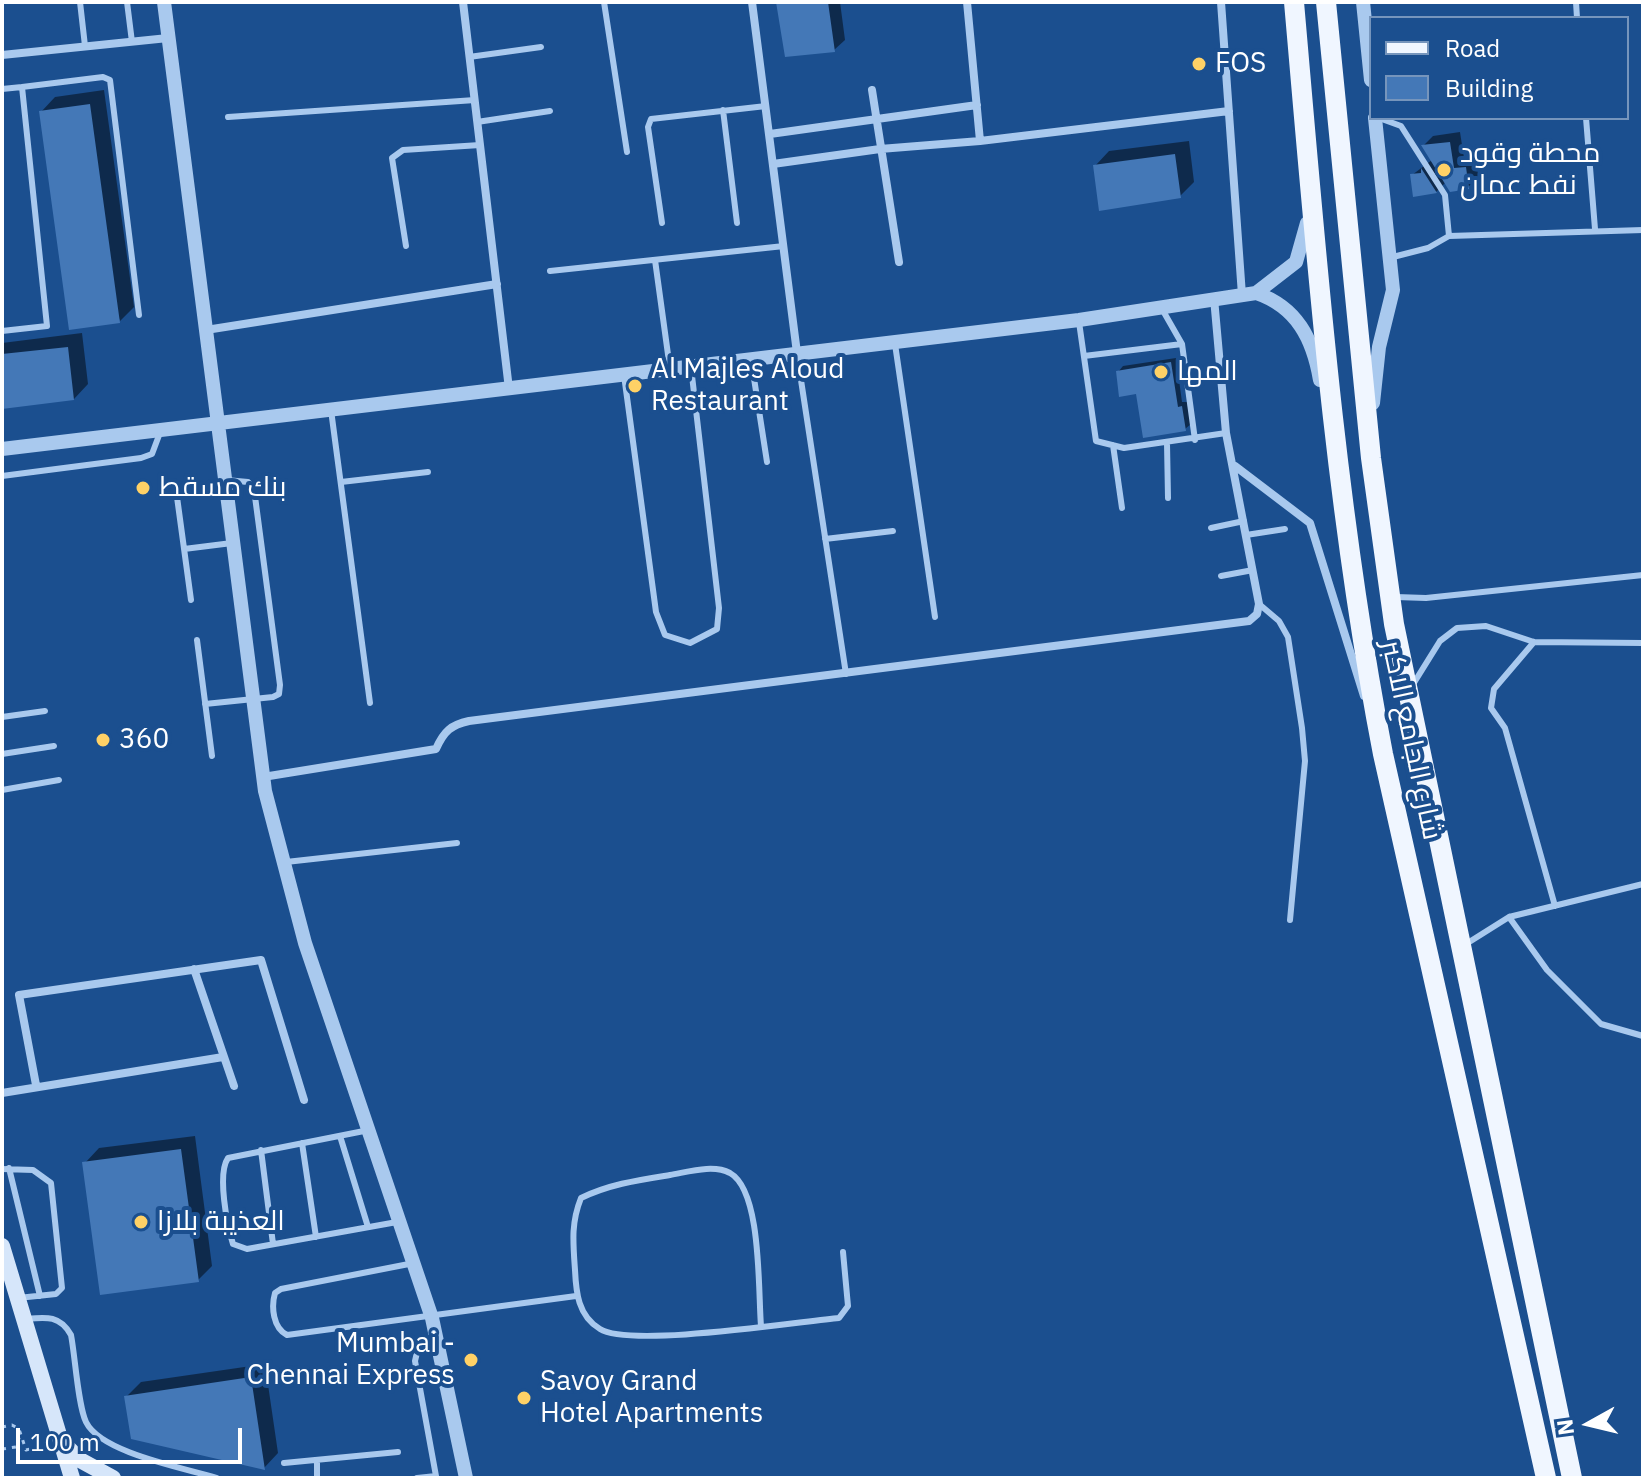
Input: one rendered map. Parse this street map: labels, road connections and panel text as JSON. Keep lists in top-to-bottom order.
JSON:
{
  "streets": {
    "main road": ["شارع الجامع الاكبر"]
  },
  "places": [
    "FOS",
    "محطة وقود نفط عمان",
    "المه‍ا",
    "Al Majles Aloud Restaurant",
    "بنك مسقط",
    "360",
    "العذيبة بلازا",
    "Mumbai - Chennai Express",
    "Savoy Grand Hotel Apartments"
  ],
  "legend": ["Road", "Building"],
  "scale_bar": "100 m",
  "north": "left"
}
